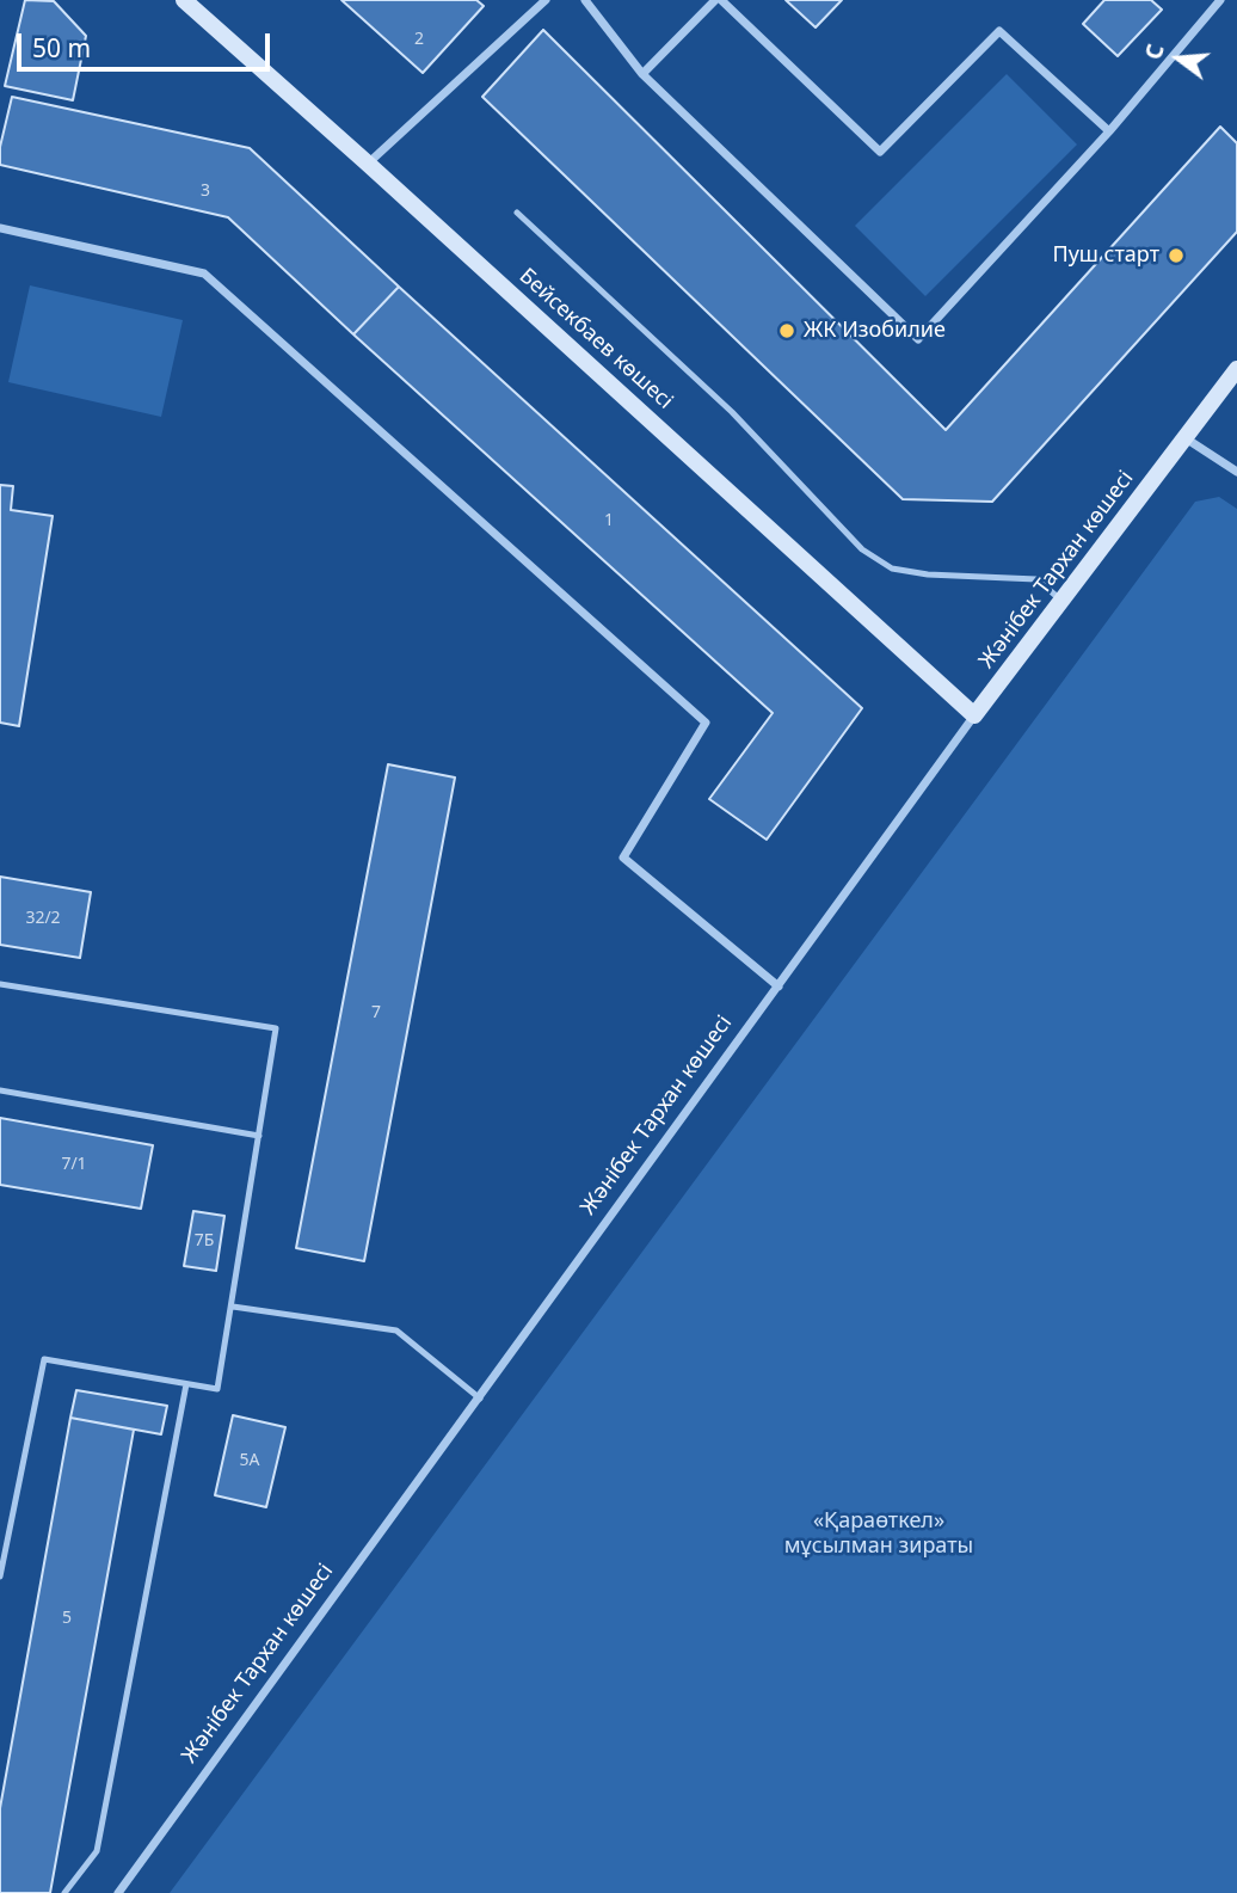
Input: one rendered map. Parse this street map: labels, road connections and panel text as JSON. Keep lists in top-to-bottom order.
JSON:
{
  "streets": {
    "street": ["Бейсекбаев көшесі", "Жәнібек Тархан көшесі"]
  },
  "crossings": [
    ["Бейсекбаев көшесі", "Жәнібек Тархан көшесі"]
  ],
  "parks": ["«Қараөткел» мұсылман зираты"],
  "places": ["Пуш старт", "ЖК Изобилие"],
  "house_numbers": [
    "2",
    "3",
    "1",
    "32/2",
    "7",
    "7/1",
    "7Б",
    "5А",
    "5"
  ],
  "scale_bar": "50 m",
  "north": "left"
}
